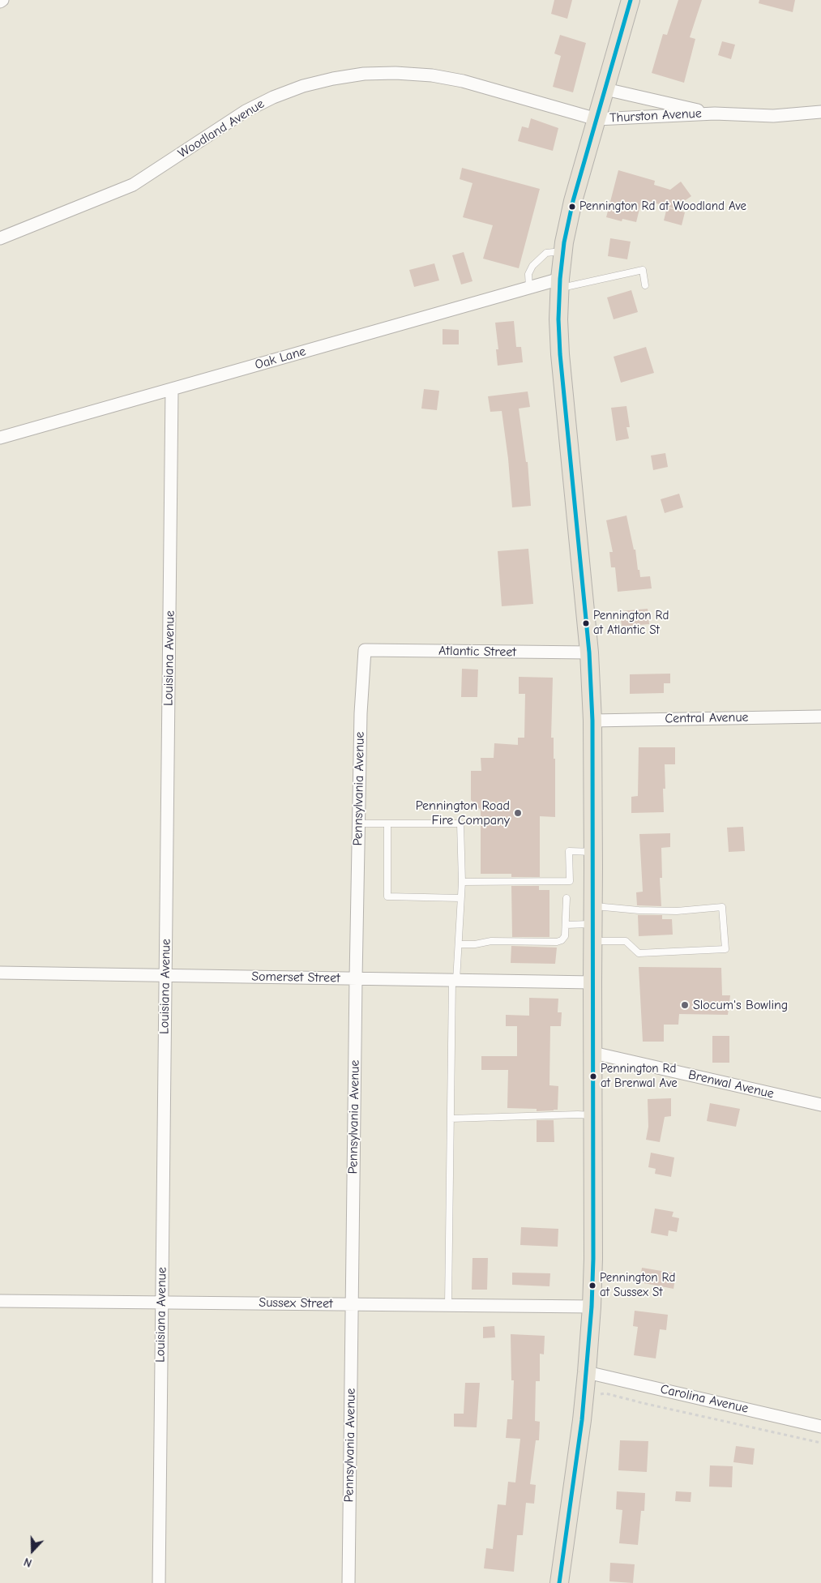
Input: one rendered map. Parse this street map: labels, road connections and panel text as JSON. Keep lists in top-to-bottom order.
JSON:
{
  "streets": {
    "street": [
      "Thurston Avenue",
      "Woodland Avenue",
      "Oak Lane",
      "Atlantic Street",
      "Louisiana Avenue",
      "Central Avenue",
      "Pennsylvania Avenue",
      "Somerset Street",
      "Brenwal Avenue",
      "Sussex Street",
      "Carolina Avenue"
    ]
  },
  "crossings": [
    ["Thurston Avenue", "Woodland Avenue"],
    ["Oak Lane", "Louisiana Avenue"],
    ["Atlantic Street", "Pennsylvania Avenue"],
    ["Louisiana Avenue", "Somerset Street"],
    ["Louisiana Avenue", "Sussex Street"],
    ["Pennsylvania Avenue", "Somerset Street"],
    ["Pennsylvania Avenue", "Sussex Street"]
  ],
  "places": [
    "Pennington Rd at Woodland Ave",
    "Pennington Rd at Atlantic St",
    "Pennington Road Fire Company",
    "Slocum's Bowling",
    "Pennington Rd at Brenwal Ave",
    "Pennington Rd at Sussex St"
  ],
  "north": "bottom"
}
